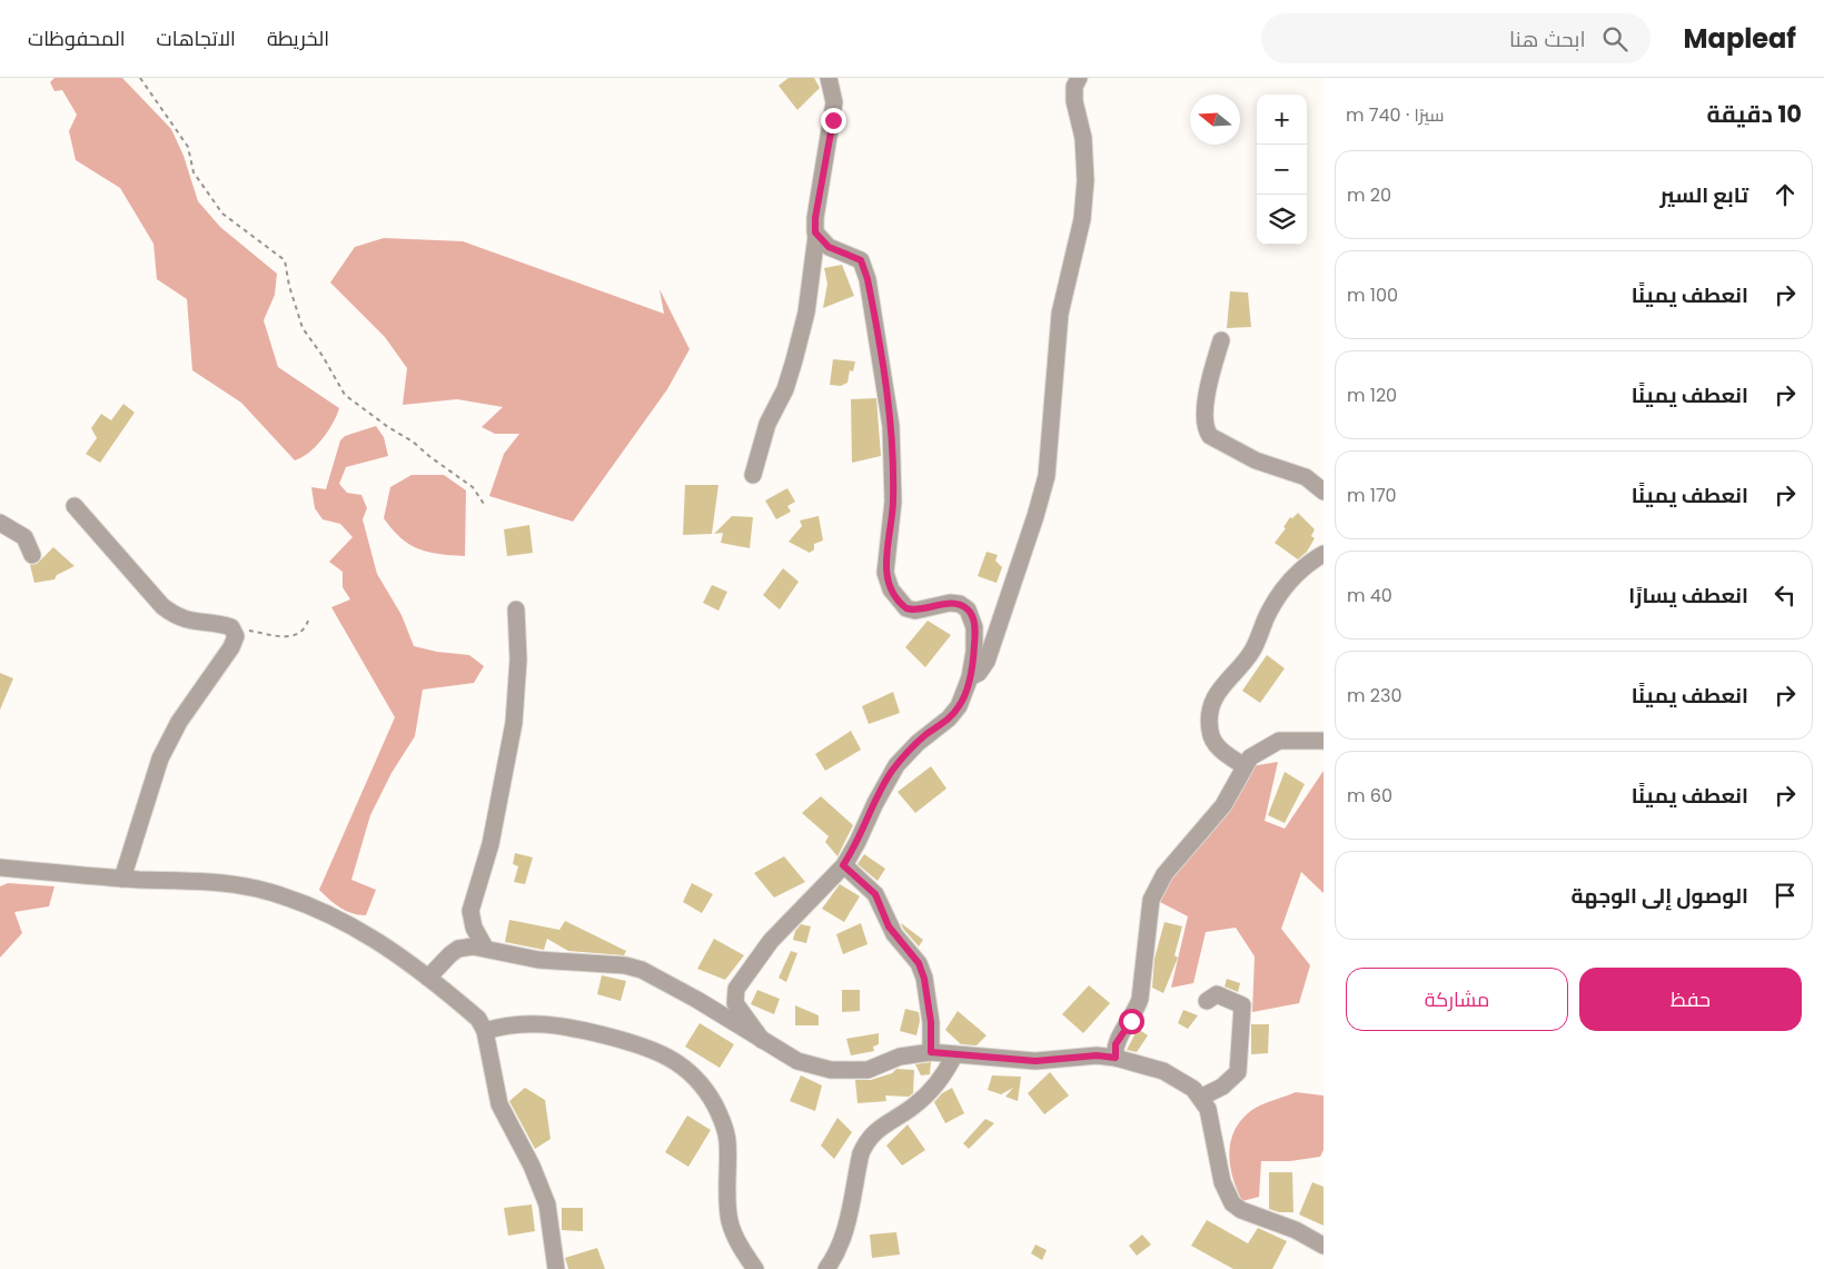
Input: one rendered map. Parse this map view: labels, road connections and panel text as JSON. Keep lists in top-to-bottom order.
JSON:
{
  "north": "left",
  "page": {
    "header": "Mapleaf",
    "search": "ابحث هنا",
    "nav": ["الخريطة", "الاتجاهات", "المحفوظات"],
    "heading": ["10 دقيقة", "سيرًا · 740 m"],
    "map_buttons": ["+", "−"],
    "list": [
      ["تابع السير", "20 m"],
      ["انعطف يمينًا", "100 m"],
      ["انعطف يمينًا", "120 m"],
      ["انعطف يمينًا", "170 m"],
      ["انعطف يسارًا", "40 m"],
      ["انعطف يمينًا", "230 m"],
      ["انعطف يمينًا", "60 m"],
      "الوصول إلى الوجهة"
    ],
    "buttons": ["حفظ", "مشاركة"]
  }
}
